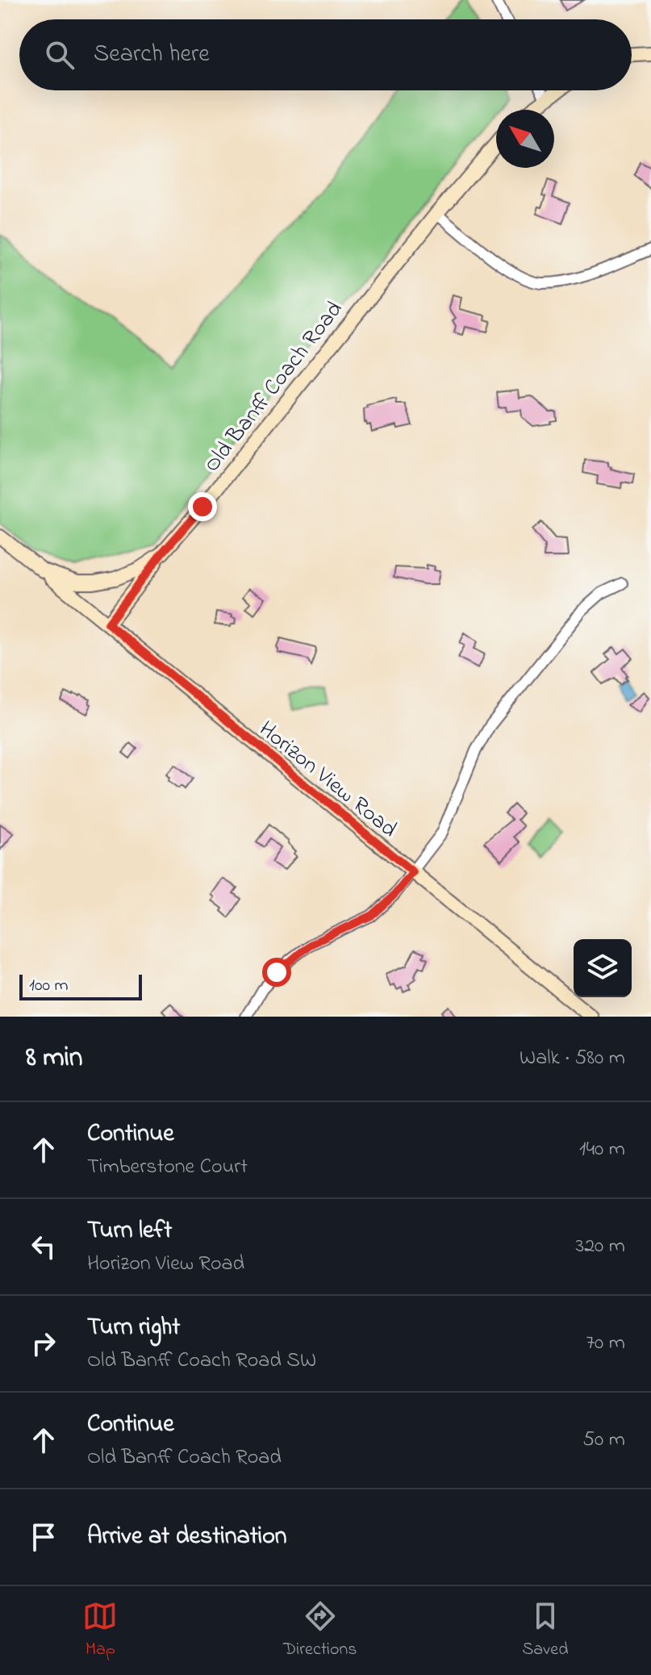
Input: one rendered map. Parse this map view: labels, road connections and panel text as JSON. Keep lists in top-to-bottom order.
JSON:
{
  "streets": {
    "main road": ["Old Banff Coach Road", "Horizon View Road"]
  },
  "crossings": [
    ["Old Banff Coach Road", "Horizon View Road"]
  ],
  "scale_bar": "100 m",
  "north": "top left",
  "page": {
    "search": "Search here",
    "scale": "100 m",
    "heading": ["8 min", "Walk · 580 m"],
    "list": [
      ["Continue", "Timberstone Court", "140 m"],
      ["Turn left", "Horizon View Road", "320 m"],
      ["Turn right", "Old Banff Coach Road SW", "70 m"],
      ["Continue", "Old Banff Coach Road", "50 m"],
      "Arrive at destination"
    ],
    "nav": ["Map", "Directions", "Saved"]
  }
}
